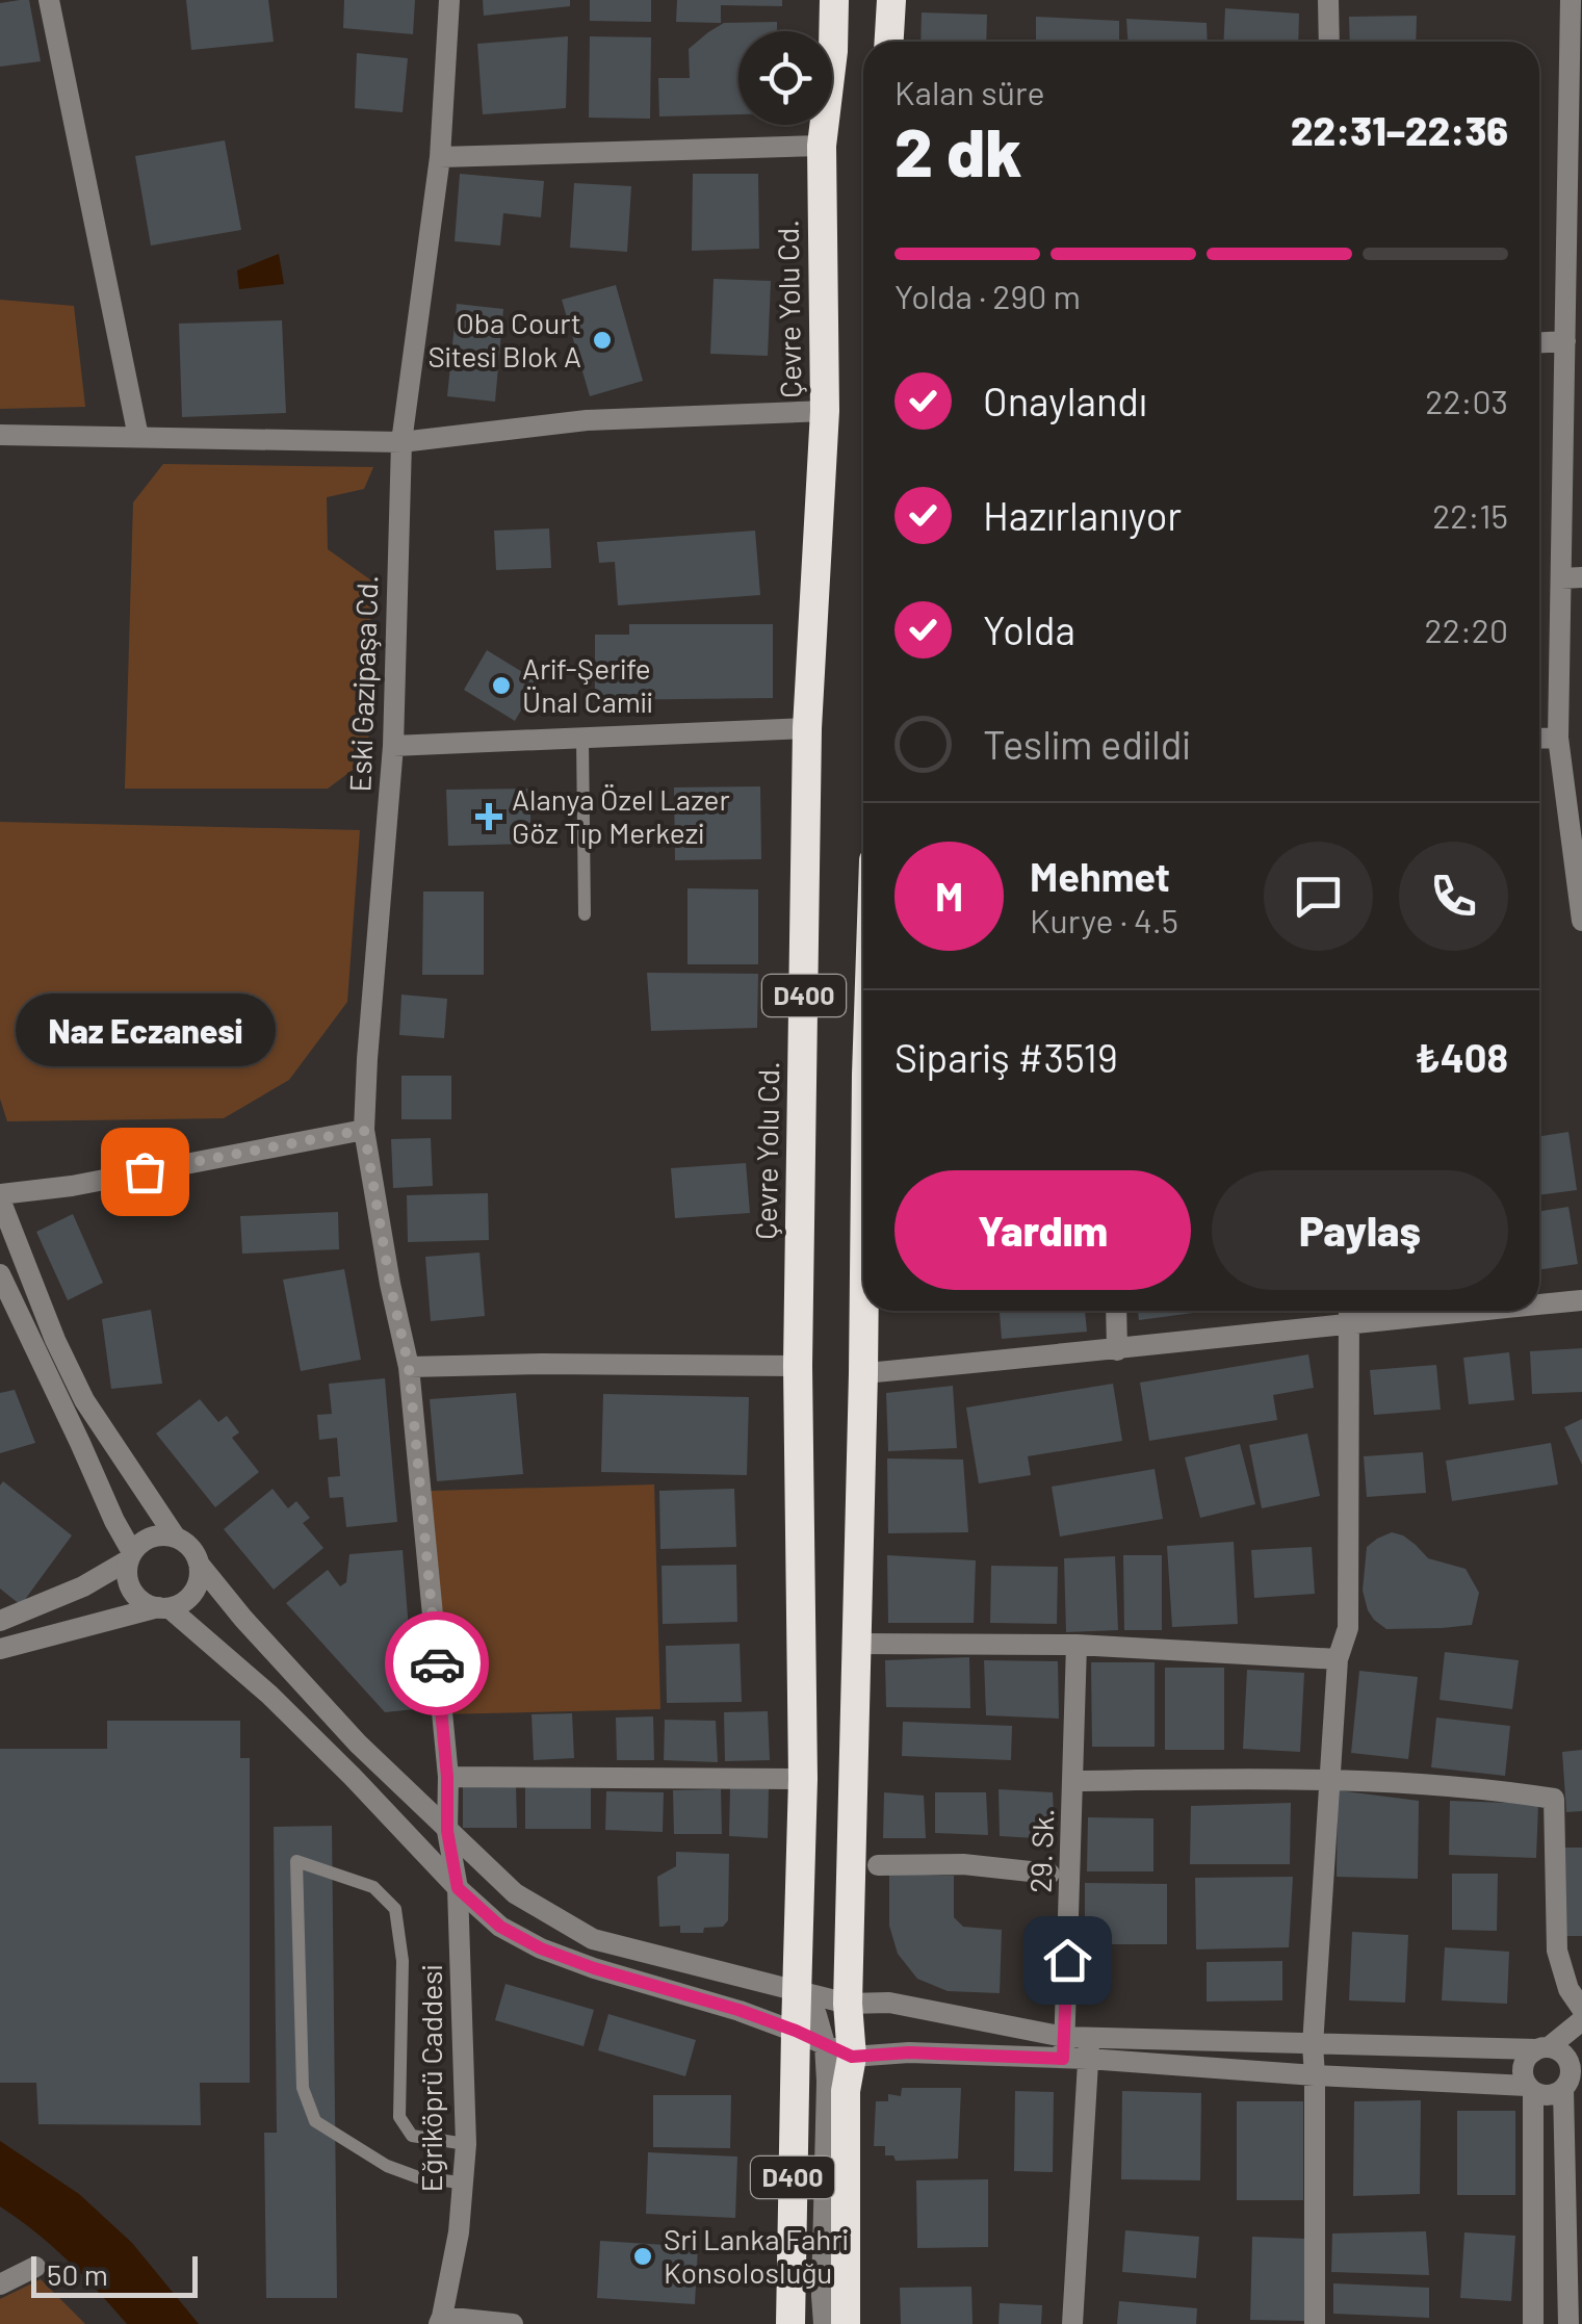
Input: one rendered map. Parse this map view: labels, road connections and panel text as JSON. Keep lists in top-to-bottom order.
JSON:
{
  "streets": {
    "highway": ["Çevre Yolu Cd.", "D400"],
    "street": ["Eski Gazipaşa Cd.", "29. Sk.", "Eğriköprü Caddesi"]
  },
  "crossings": [
    ["Çevre Yolu Cd.", "D400"],
    ["Eski Gazipaşa Cd.", "Eğriköprü Caddesi"]
  ],
  "places": {
    "other": [
      "Oba Court Sitesi Blok A",
      "Arif-Şerife Ünal Camii",
      "Naz Eczanesi",
      "Sri Lanka Fahri Konsolosluğu"
    ],
    "health": ["Alanya Özel Lazer Göz Tıp Merkezi"]
  },
  "scale_bar": "50 m",
  "page": {
    "heading": ["2 dk", "Kalan süre", "22:31–22:36"],
    "panel": [
      "Mehmet",
      "Kurye · 4.5",
      "Sipariş #3519",
      "₺408"
    ],
    "bar": "Yolda · 290 m",
    "list": [
      ["Onaylandı", "22:03"],
      ["Hazırlanıyor", "22:15"],
      ["Yolda", "22:20"],
      "Teslim edildi"
    ],
    "round": "M",
    "bubble": "Naz Eczanesi",
    "buttons": ["Yardım", "Paylaş"],
    "scale": "50 m"
  }
}
